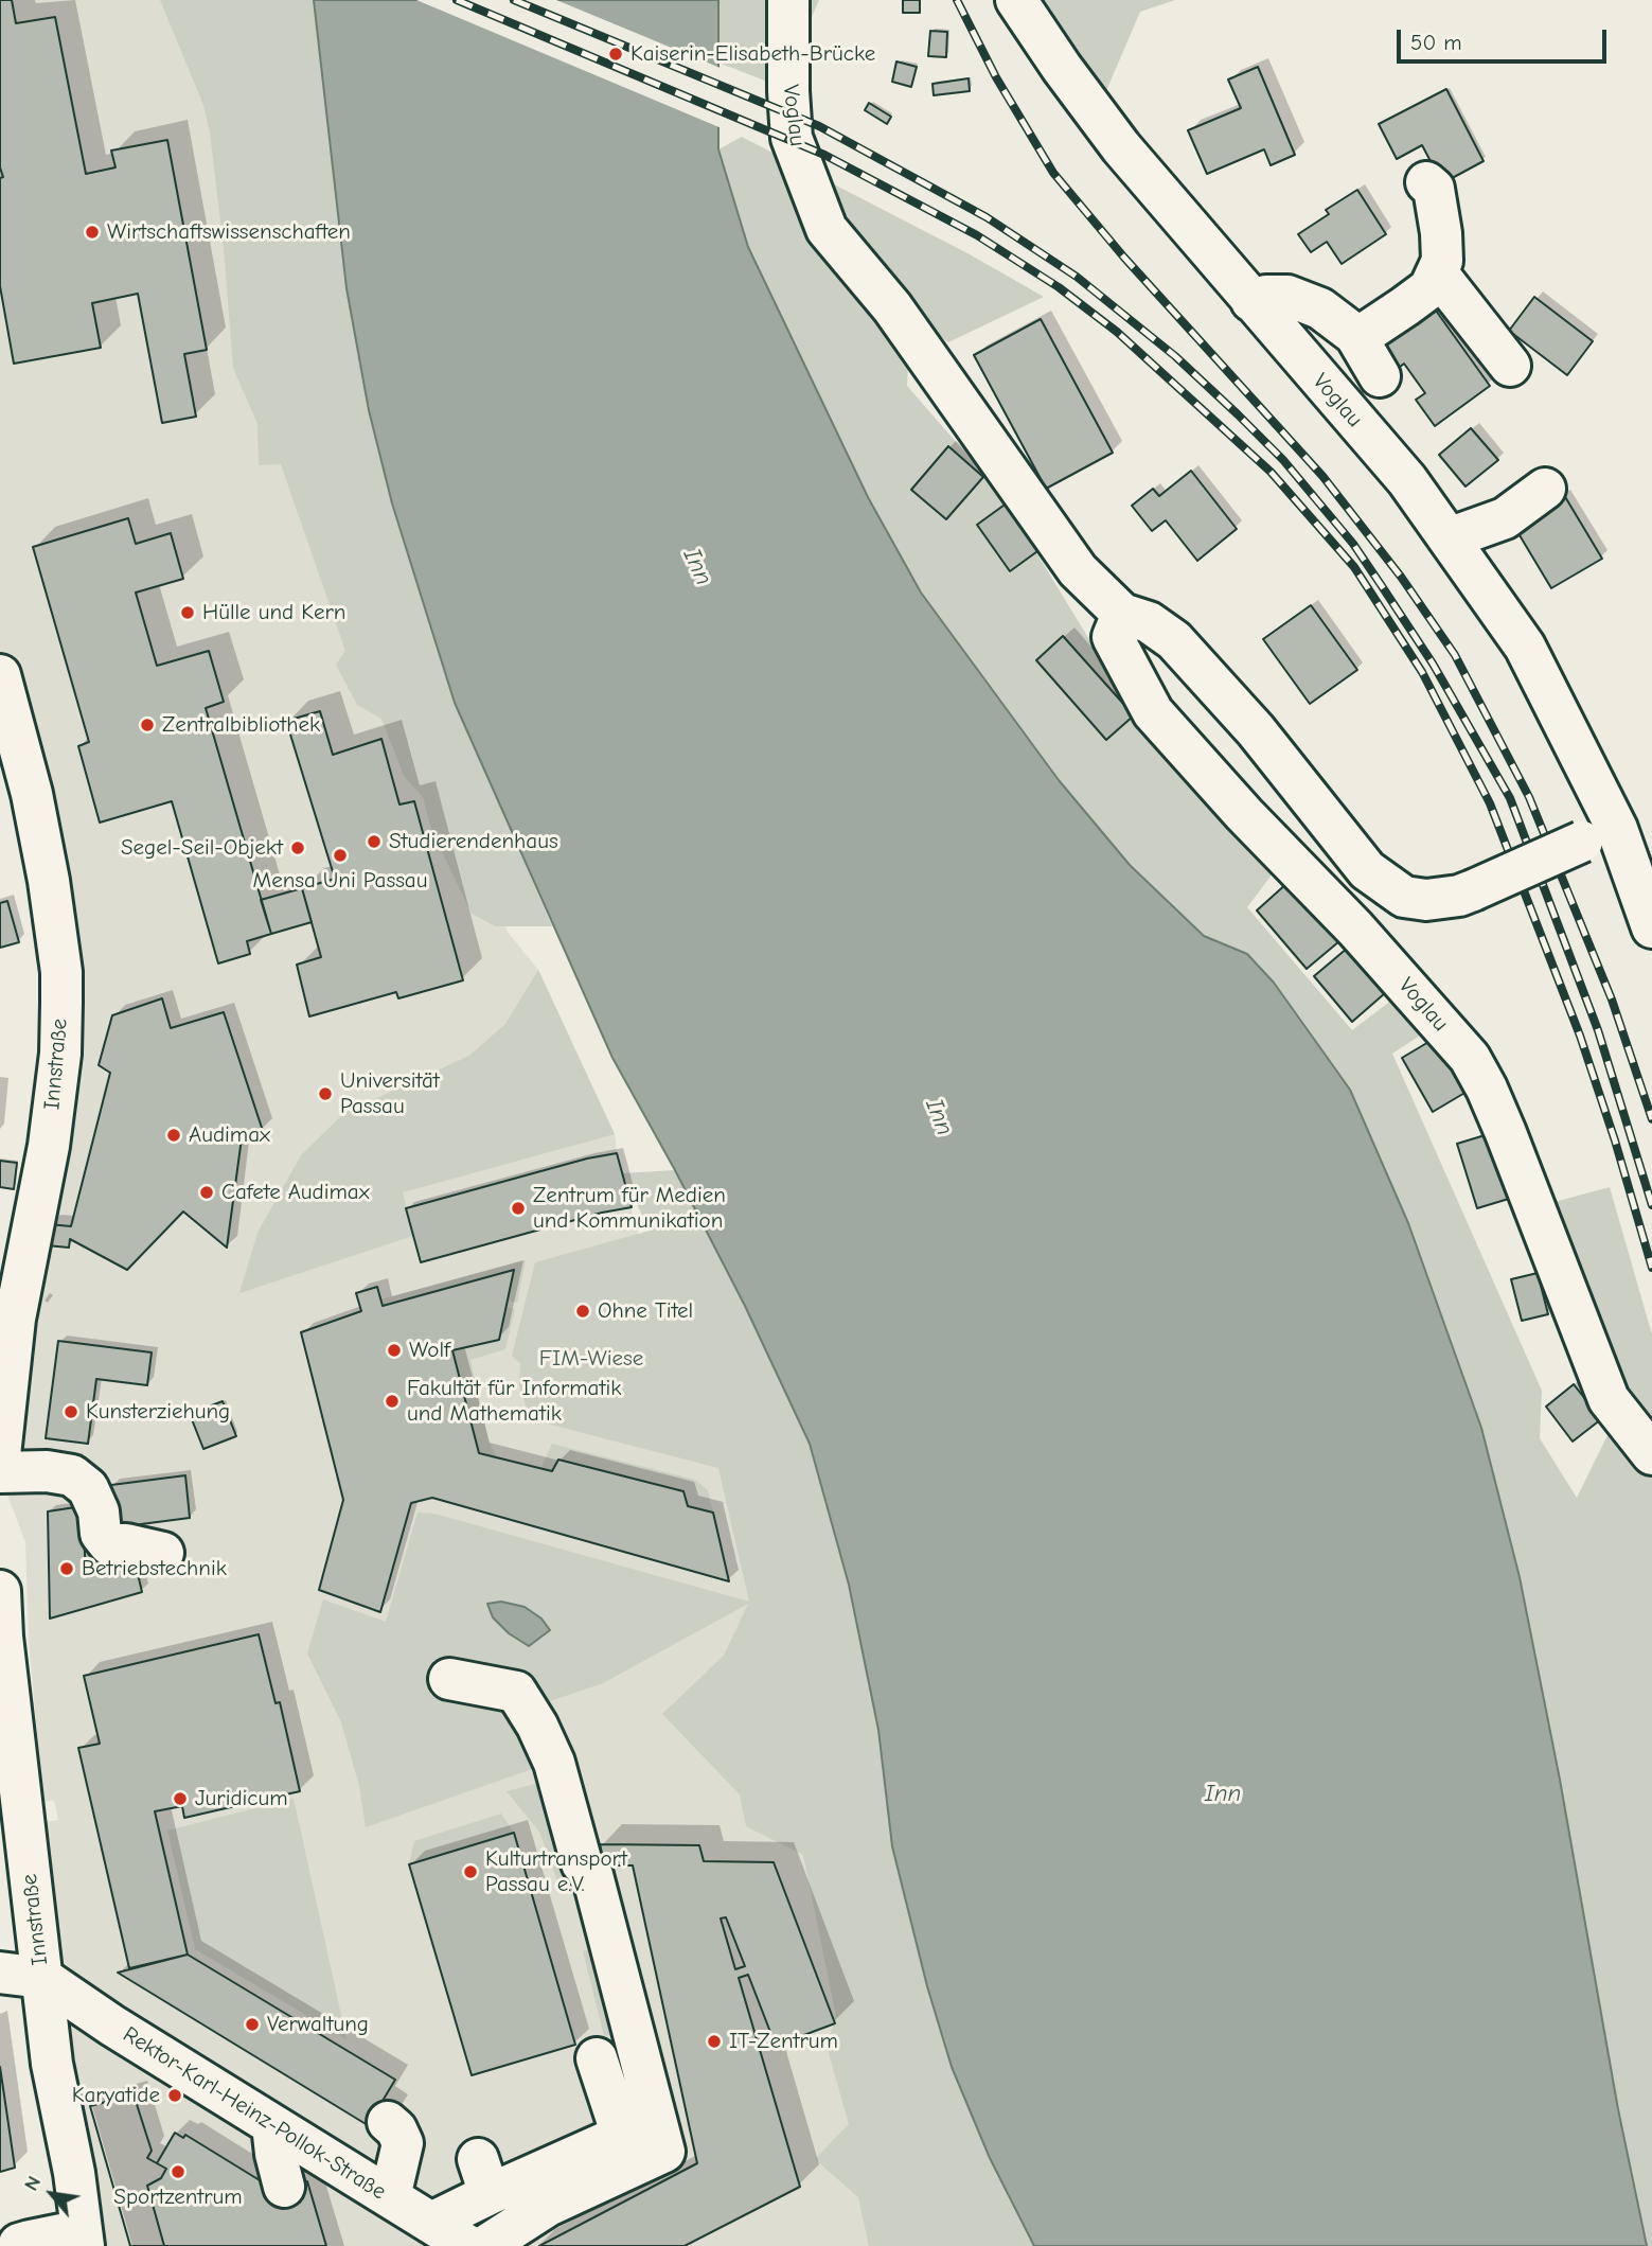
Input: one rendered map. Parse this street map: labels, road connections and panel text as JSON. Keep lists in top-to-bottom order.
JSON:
{
  "streets": {
    "street": ["Voglau", "Innstraße", "Rektor-Karl-Heinz-Pollok-Straße"]
  },
  "crossings": [
    ["Innstraße", "Rektor-Karl-Heinz-Pollok-Straße"]
  ],
  "water": ["Inn"],
  "parks": ["FIM-Wiese"],
  "places": [
    "Kaiserin-Elisabeth-Brücke",
    "Wirtschaftswissenschaften",
    "Hülle und Kern",
    "Zentralbibliothek",
    "Studierendenhaus",
    "Segel-Seil-Objekt",
    "Mensa Uni Passau",
    "Universität Passau",
    "Audimax",
    "Cafete Audimax",
    "Zentrum für Medien und Kommunikation",
    "Ohne Titel",
    "Wolf",
    "Fakultät für Informatik und Mathematik",
    "Kunsterziehung",
    "Betriebstechnik",
    "Juridicum",
    "Kulturtransport Passau e.V.",
    "Verwaltung",
    "IT-Zentrum",
    "Karyatide",
    "Sportzentrum"
  ],
  "scale_bar": "50 m",
  "north": "top left"
}
